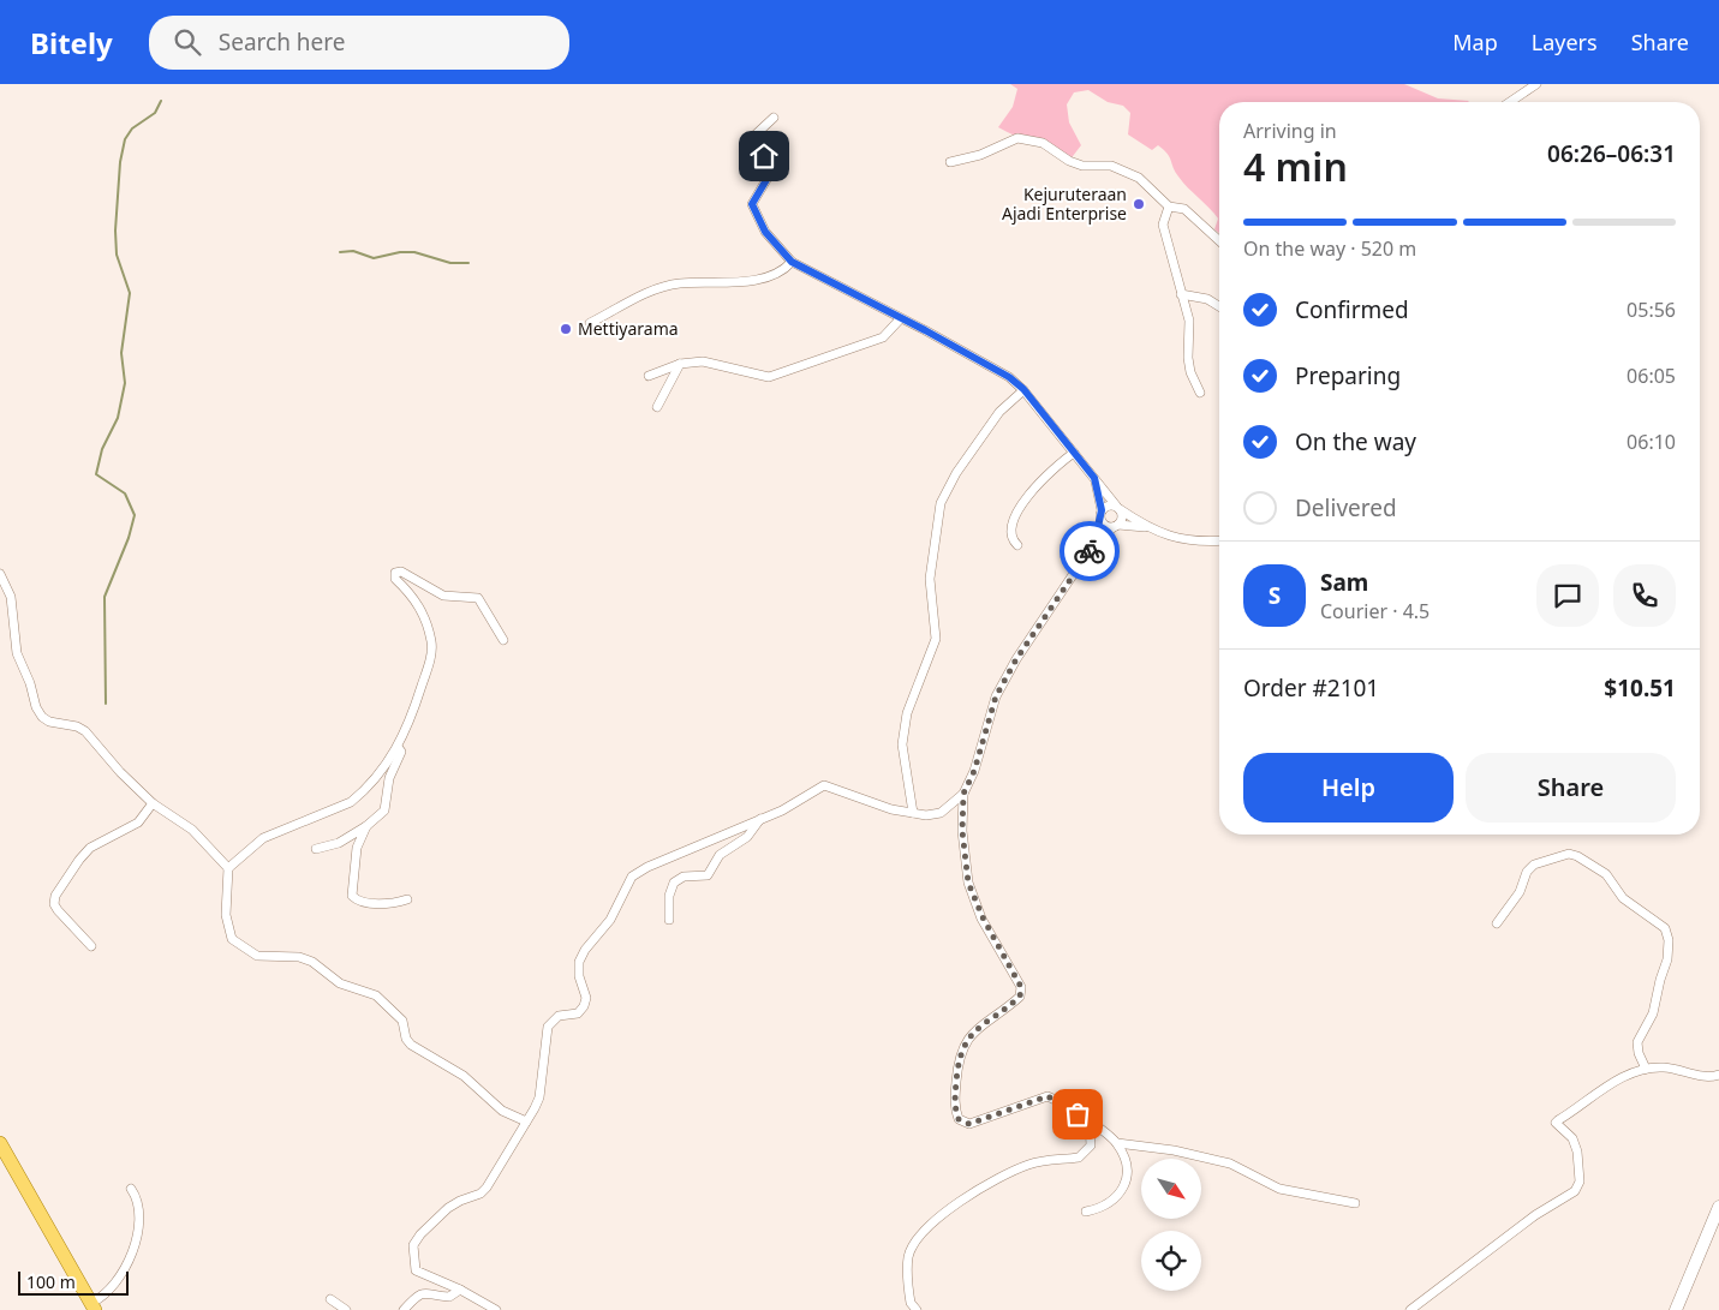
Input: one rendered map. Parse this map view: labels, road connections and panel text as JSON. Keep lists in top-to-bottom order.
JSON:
{
  "places": ["Kejuruteraan Ajadi Enterprise", "Mettiyarama"],
  "scale_bar": "100 m",
  "north": "bottom right",
  "page": {
    "header": "Bitely",
    "search": "Search here",
    "nav": ["Map", "Layers", "Share"],
    "heading": ["4 min", "Arriving in", "06:26–06:31"],
    "panel": [
      "Sam",
      "Courier · 4.5",
      "Order #2101",
      "$10.51"
    ],
    "bar": "On the way · 520 m",
    "list": [
      ["Confirmed", "05:56"],
      ["Preparing", "06:05"],
      ["On the way", "06:10"],
      "Delivered"
    ],
    "round": "S",
    "buttons": ["Help", "Share"],
    "scale": "100 m"
  }
}
